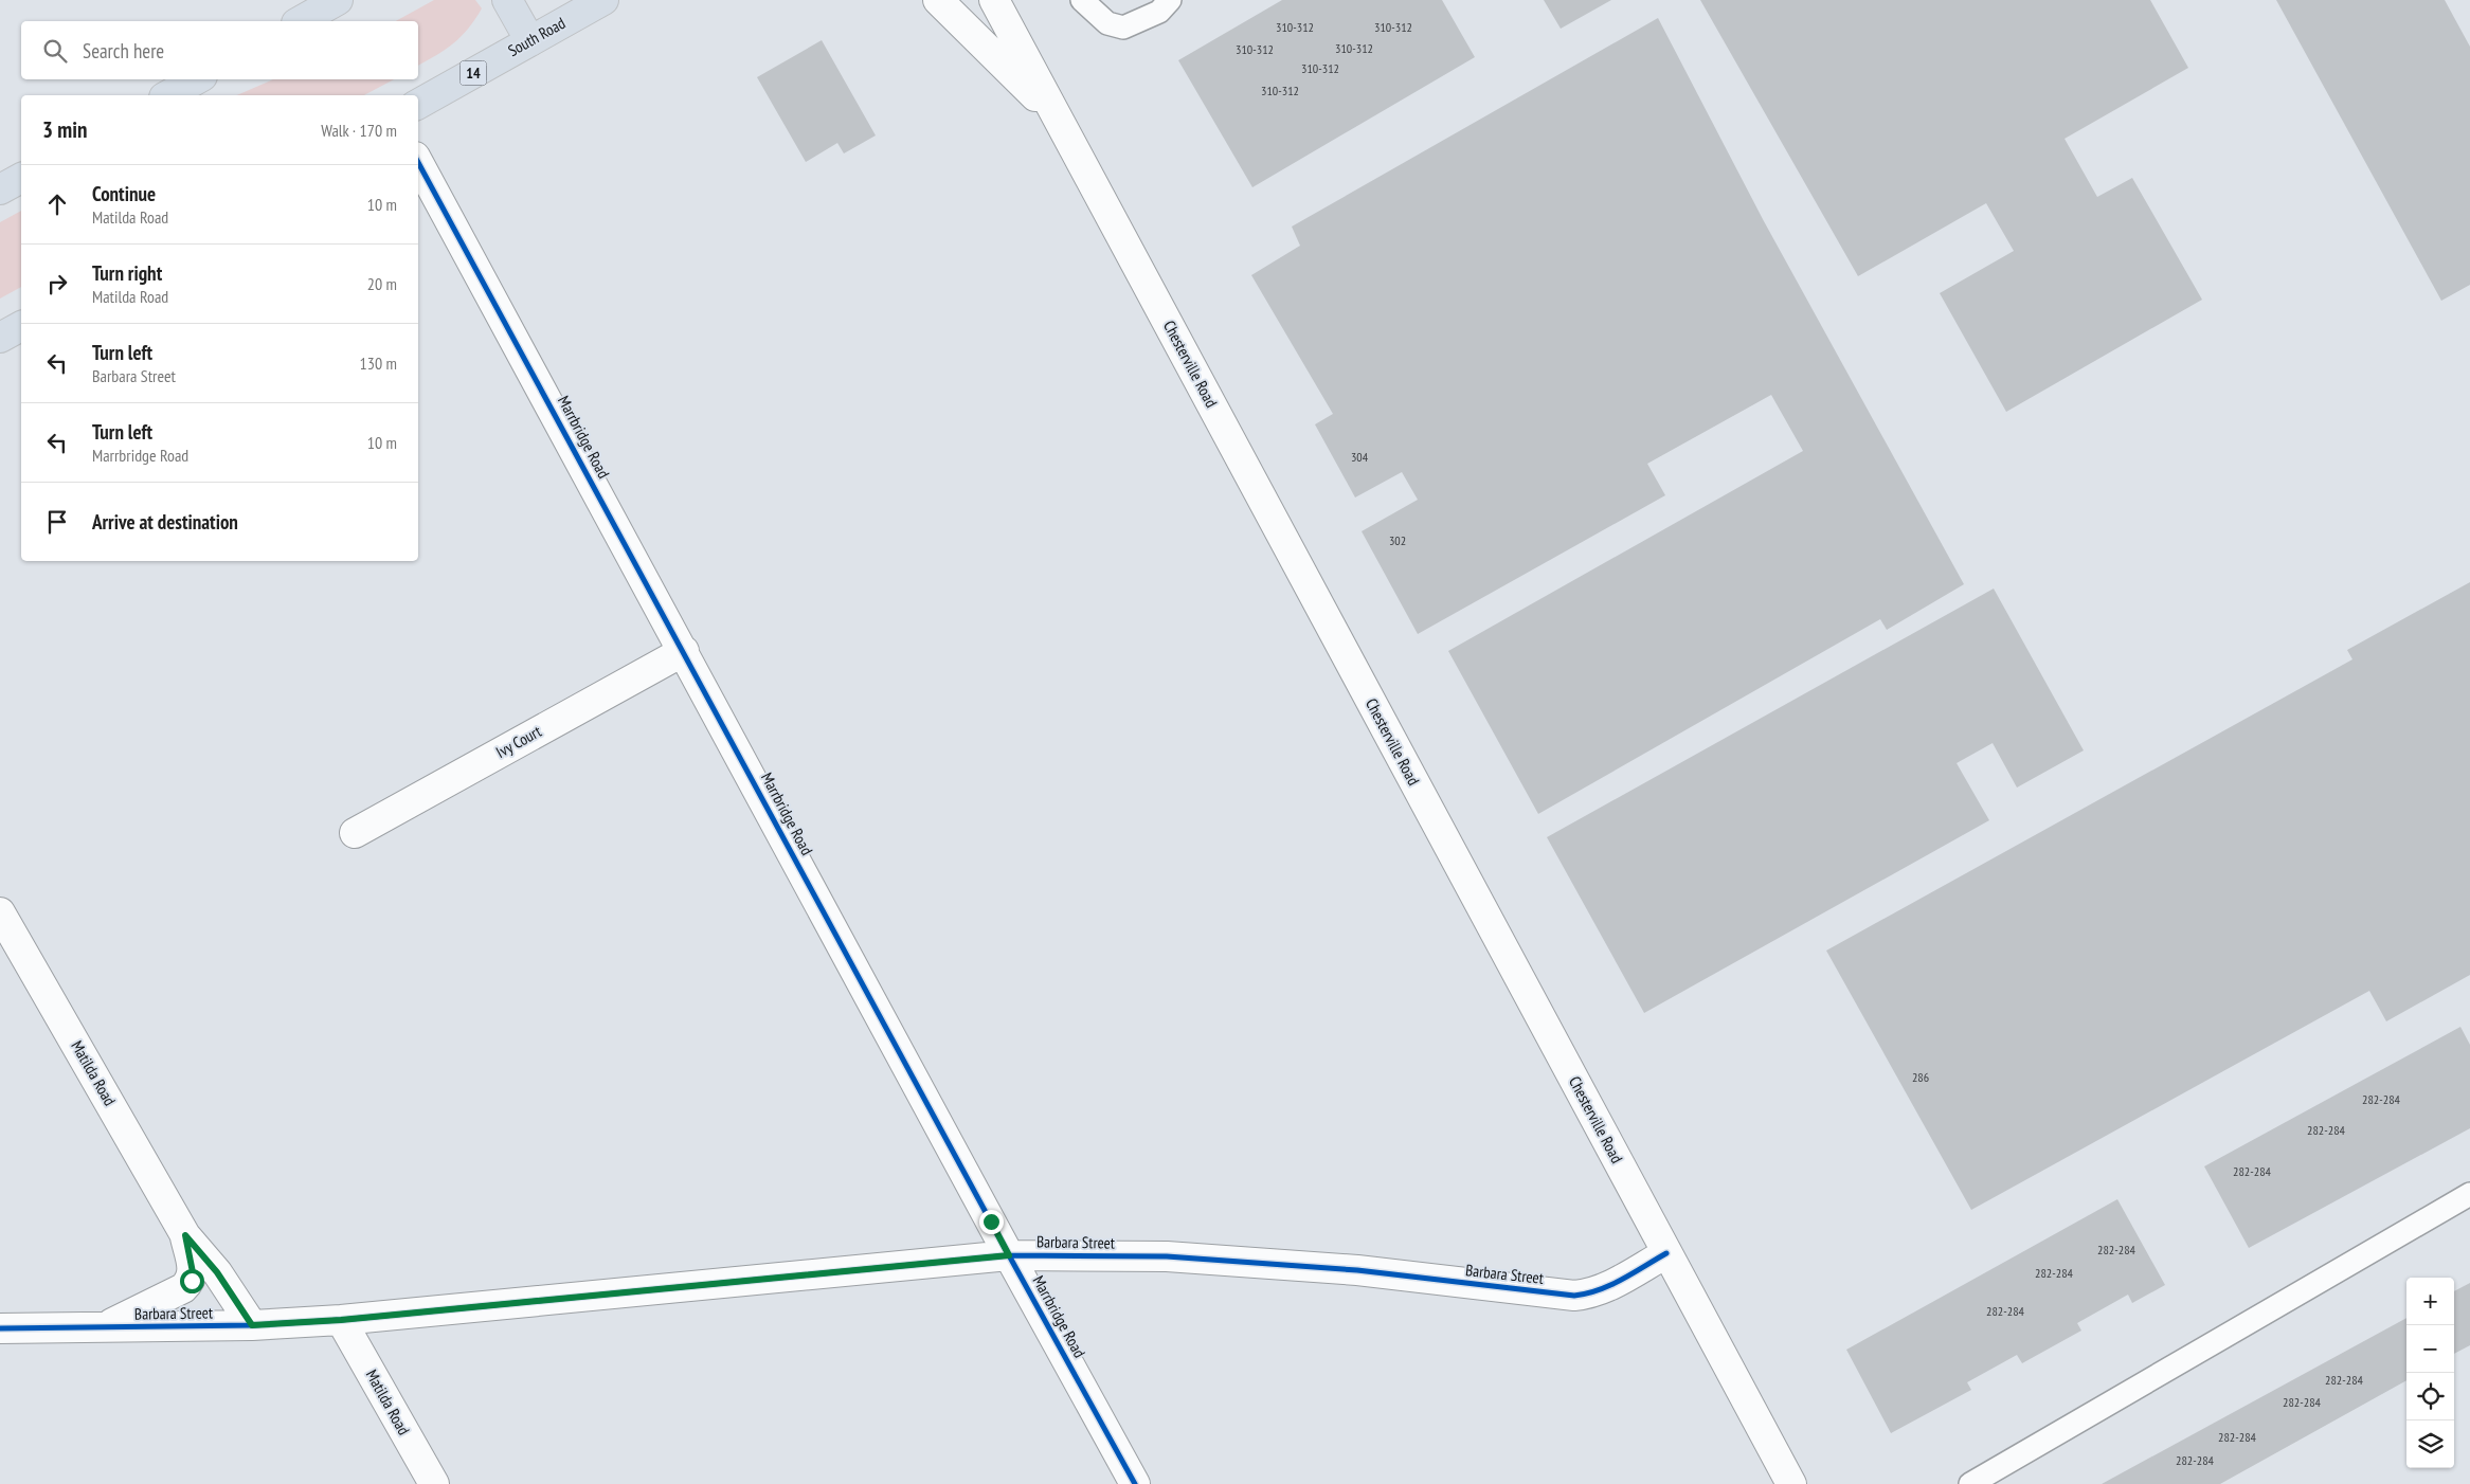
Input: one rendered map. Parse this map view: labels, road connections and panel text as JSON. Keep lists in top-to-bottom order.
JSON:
{
  "streets": {
    "highway": ["South Road", "14"],
    "street": [
      "Chesterville Road",
      "Marrbridge Road",
      "Ivy Court",
      "Matilda Road",
      "Barbara Street"
    ]
  },
  "crossings": [
    ["Chesterville Road", "Barbara Street"],
    ["Marrbridge Road", "Ivy Court"],
    ["Marrbridge Road", "Barbara Street"],
    ["Matilda Road", "Barbara Street"]
  ],
  "house_numbers": [
    "310-312",
    "310-312",
    "310-312",
    "310-312",
    "310-312",
    "310-312",
    "304",
    "302",
    "286",
    "282-284",
    "282-284",
    "282-284",
    "282-284",
    "282-284",
    "282-284",
    "282-284",
    "282-284",
    "282-284",
    "282-284"
  ],
  "page": {
    "search": "Search here",
    "heading": ["3 min", "Walk · 170 m"],
    "list": [
      ["Continue", "Matilda Road", "10 m"],
      ["Turn right", "Matilda Road", "20 m"],
      ["Turn left", "Barbara Street", "130 m"],
      ["Turn left", "Marrbridge Road", "10 m"],
      "Arrive at destination"
    ],
    "map_buttons": ["+", "−"]
  }
}
